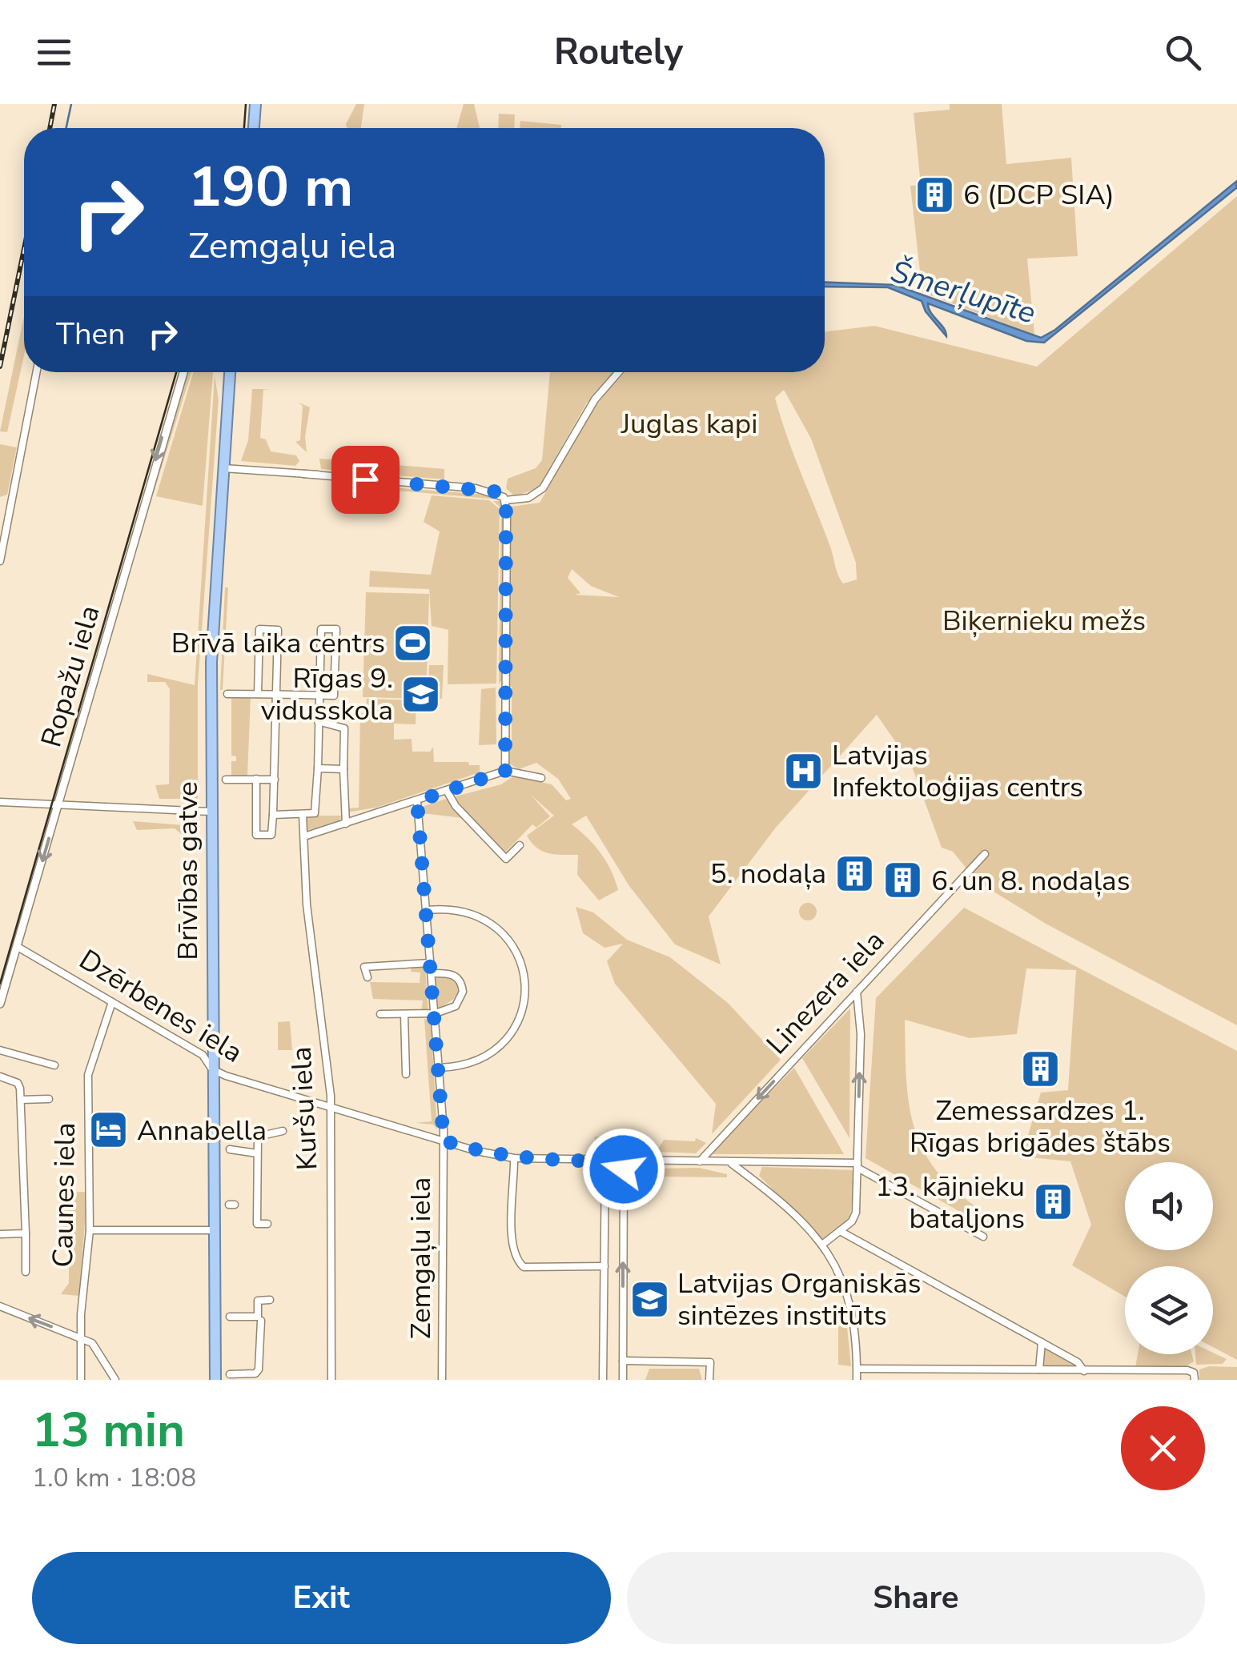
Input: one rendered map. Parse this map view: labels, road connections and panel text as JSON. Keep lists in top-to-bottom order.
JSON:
{
  "streets": {
    "highway": ["Brīvības gatve"],
    "street": [
      "Ropažu iela",
      "Linezera iela",
      "Dzērbenes iela",
      "Kuršu iela",
      "Caunes iela",
      "Zemgaļu iela"
    ]
  },
  "crossings": [
    ["Ropažu iela", "Dzērbenes iela"],
    ["Brīvības gatve", "Dzērbenes iela"],
    ["Linezera iela", "Dzērbenes iela"],
    ["Dzērbenes iela", "Kuršu iela"],
    ["Dzērbenes iela", "Caunes iela"],
    ["Dzērbenes iela", "Zemgaļu iela"]
  ],
  "one_way": ["Ropažu iela", "Linezera iela"],
  "water": ["Šmerļupīte"],
  "parks": ["Juglas kapi", "Biķernieku mežs"],
  "places": {
    "building": [
      "6 (DCP SIA)",
      "5. nodaļa",
      "6. un 8. nodaļas",
      "Zemessardzes 1. Rīgas brigādes štābs",
      "13. kājnieku bataljons"
    ],
    "sports": ["Brīvā laika centrs"],
    "school or university": ["Rīgas 9. vidusskola", "Latvijas Organiskās sintēzes institūts"],
    "hospital": ["Latvijas Infektoloģijas centrs"],
    "hotel": ["Annabella"]
  },
  "page": {
    "header": "Routely",
    "turn": ["190 m", "Zemgaļu iela"],
    "then": "Then",
    "heading": ["13 min", "1.0 km · 18:08"],
    "buttons": ["Exit", "Share"]
  }
}
